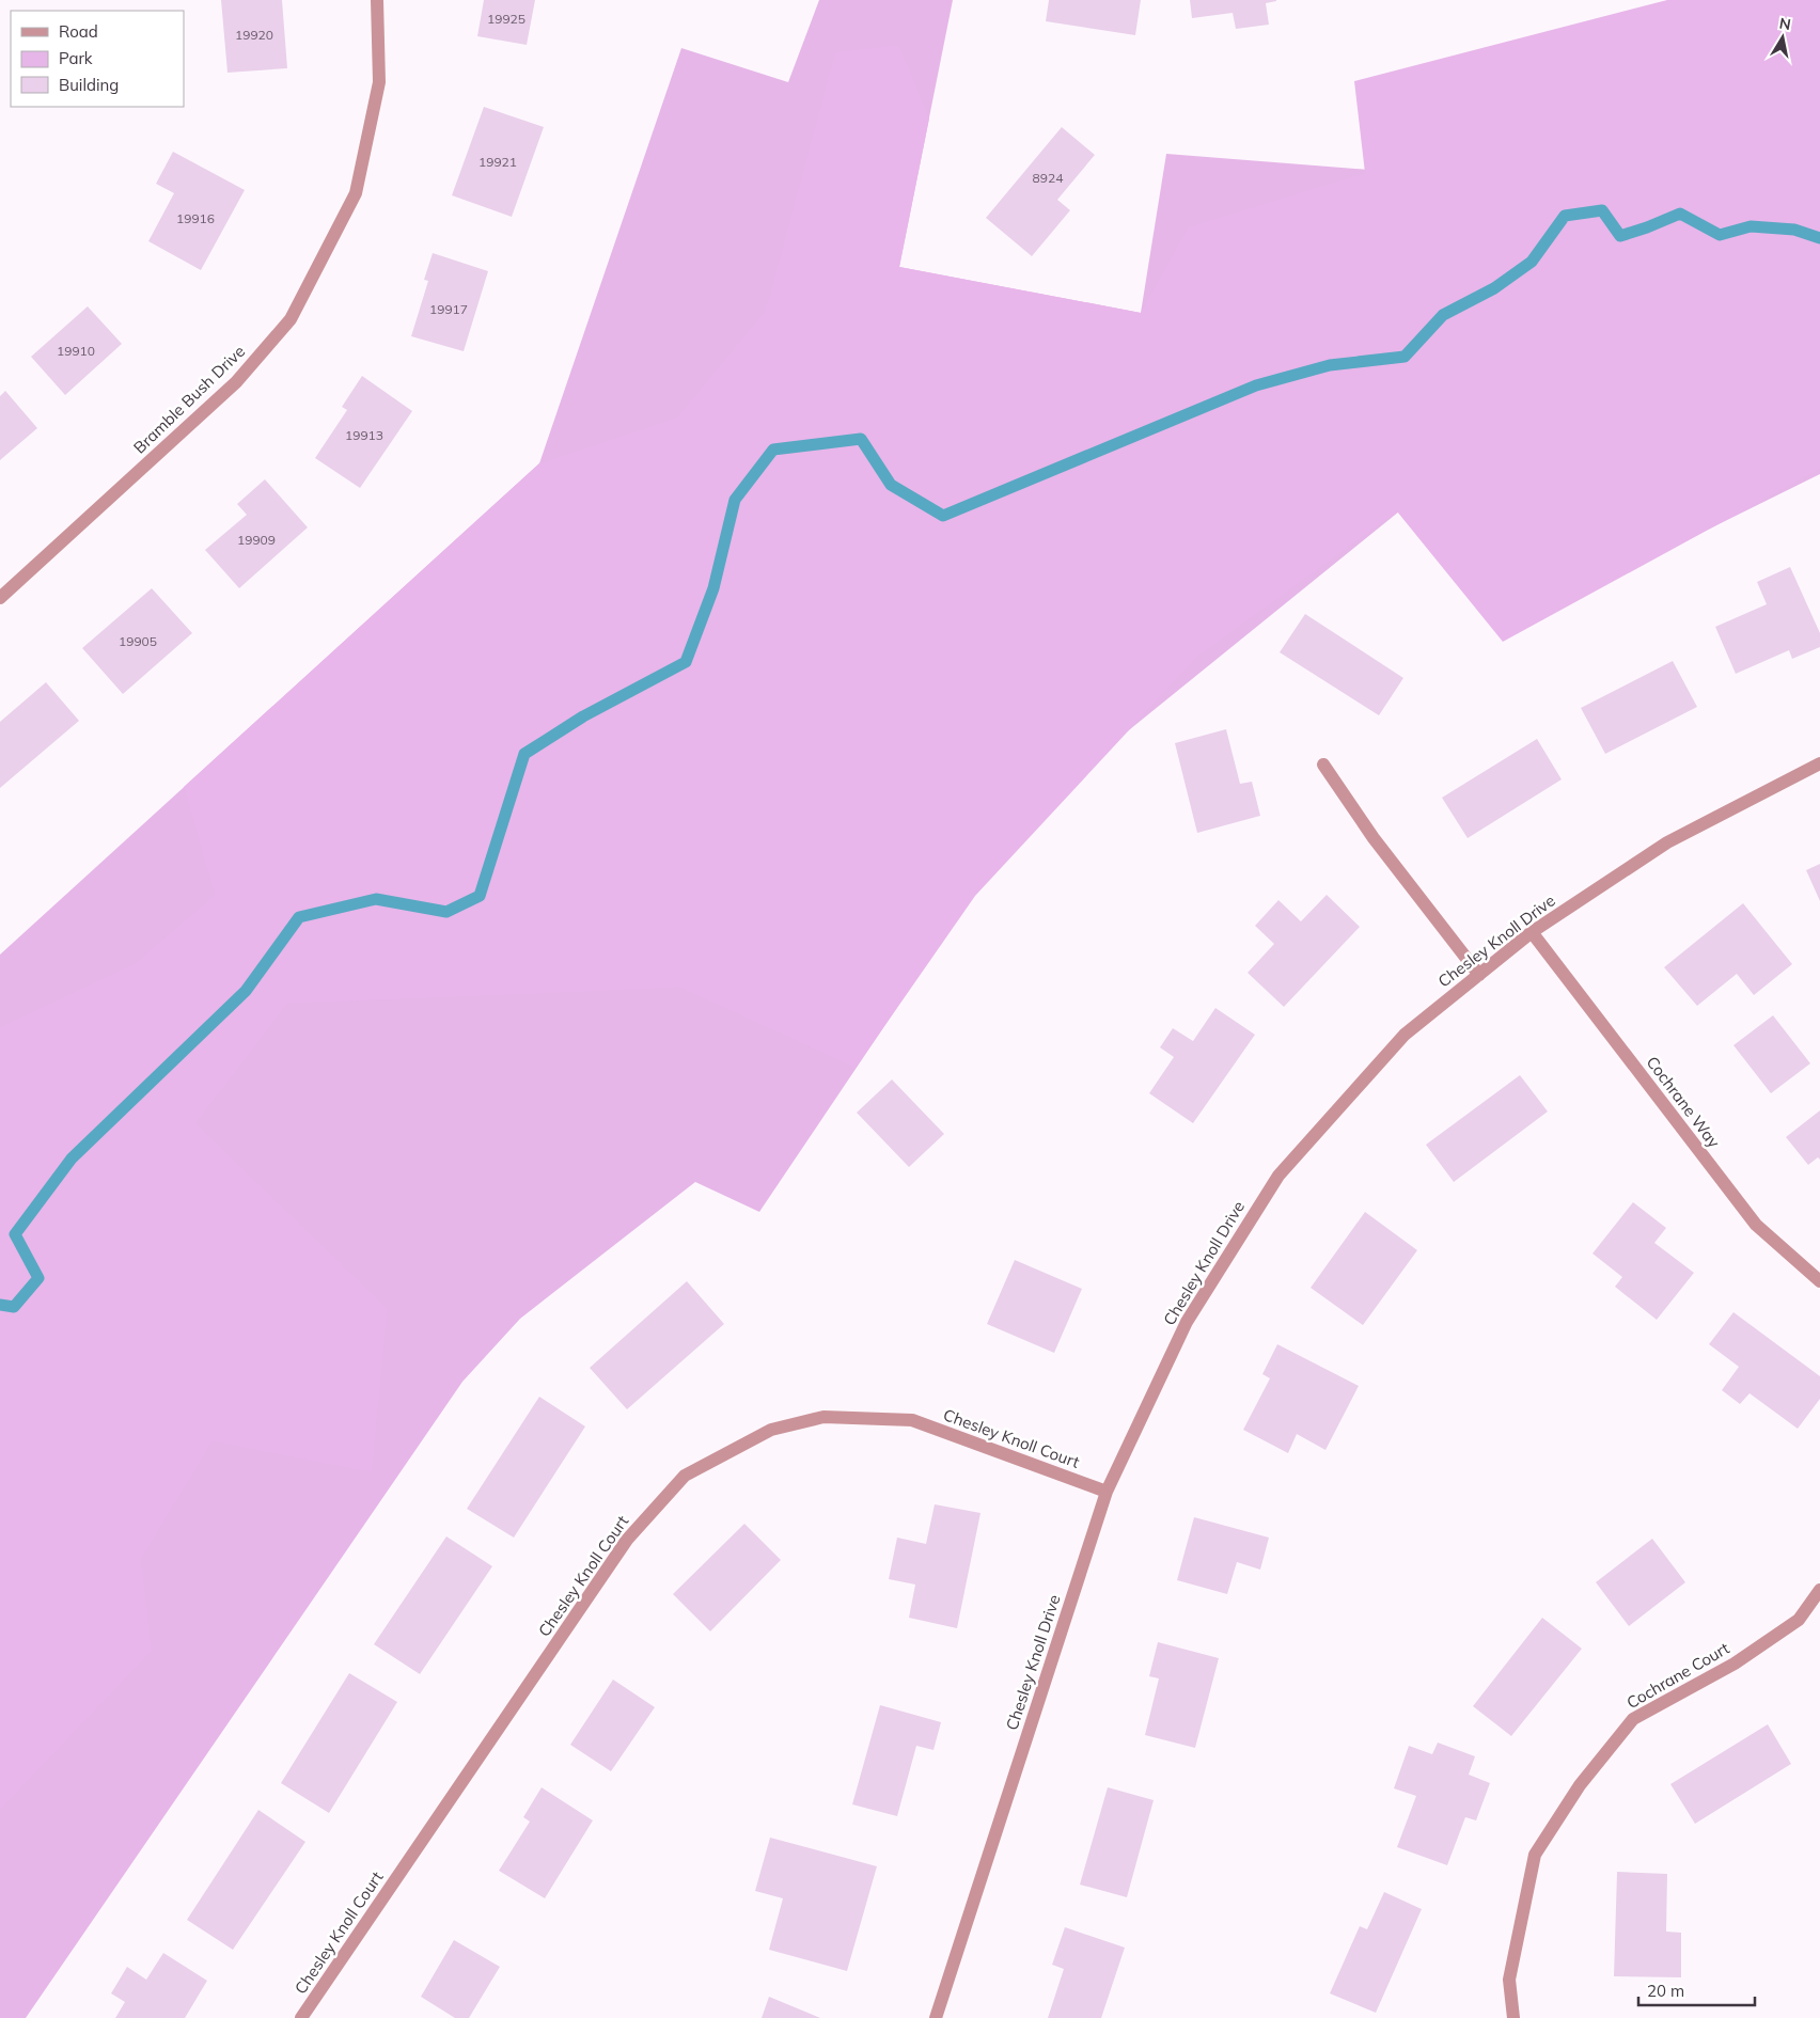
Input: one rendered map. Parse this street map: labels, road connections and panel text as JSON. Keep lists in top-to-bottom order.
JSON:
{
  "streets": {
    "street": [
      "Bramble Bush Drive",
      "Chesley Knoll Drive",
      "Cochrane Way",
      "Chesley Knoll Court",
      "Cochrane Court"
    ]
  },
  "crossings": [
    ["Chesley Knoll Drive", "Cochrane Way"],
    ["Chesley Knoll Drive", "Chesley Knoll Court"]
  ],
  "house_numbers": [
    "19925",
    "19920",
    "19921",
    "8924",
    "19916",
    "19917",
    "19910",
    "19913",
    "19909",
    "19905"
  ],
  "legend": ["Road", "Park", "Building"],
  "scale_bar": "20 m",
  "north": "top"
}
